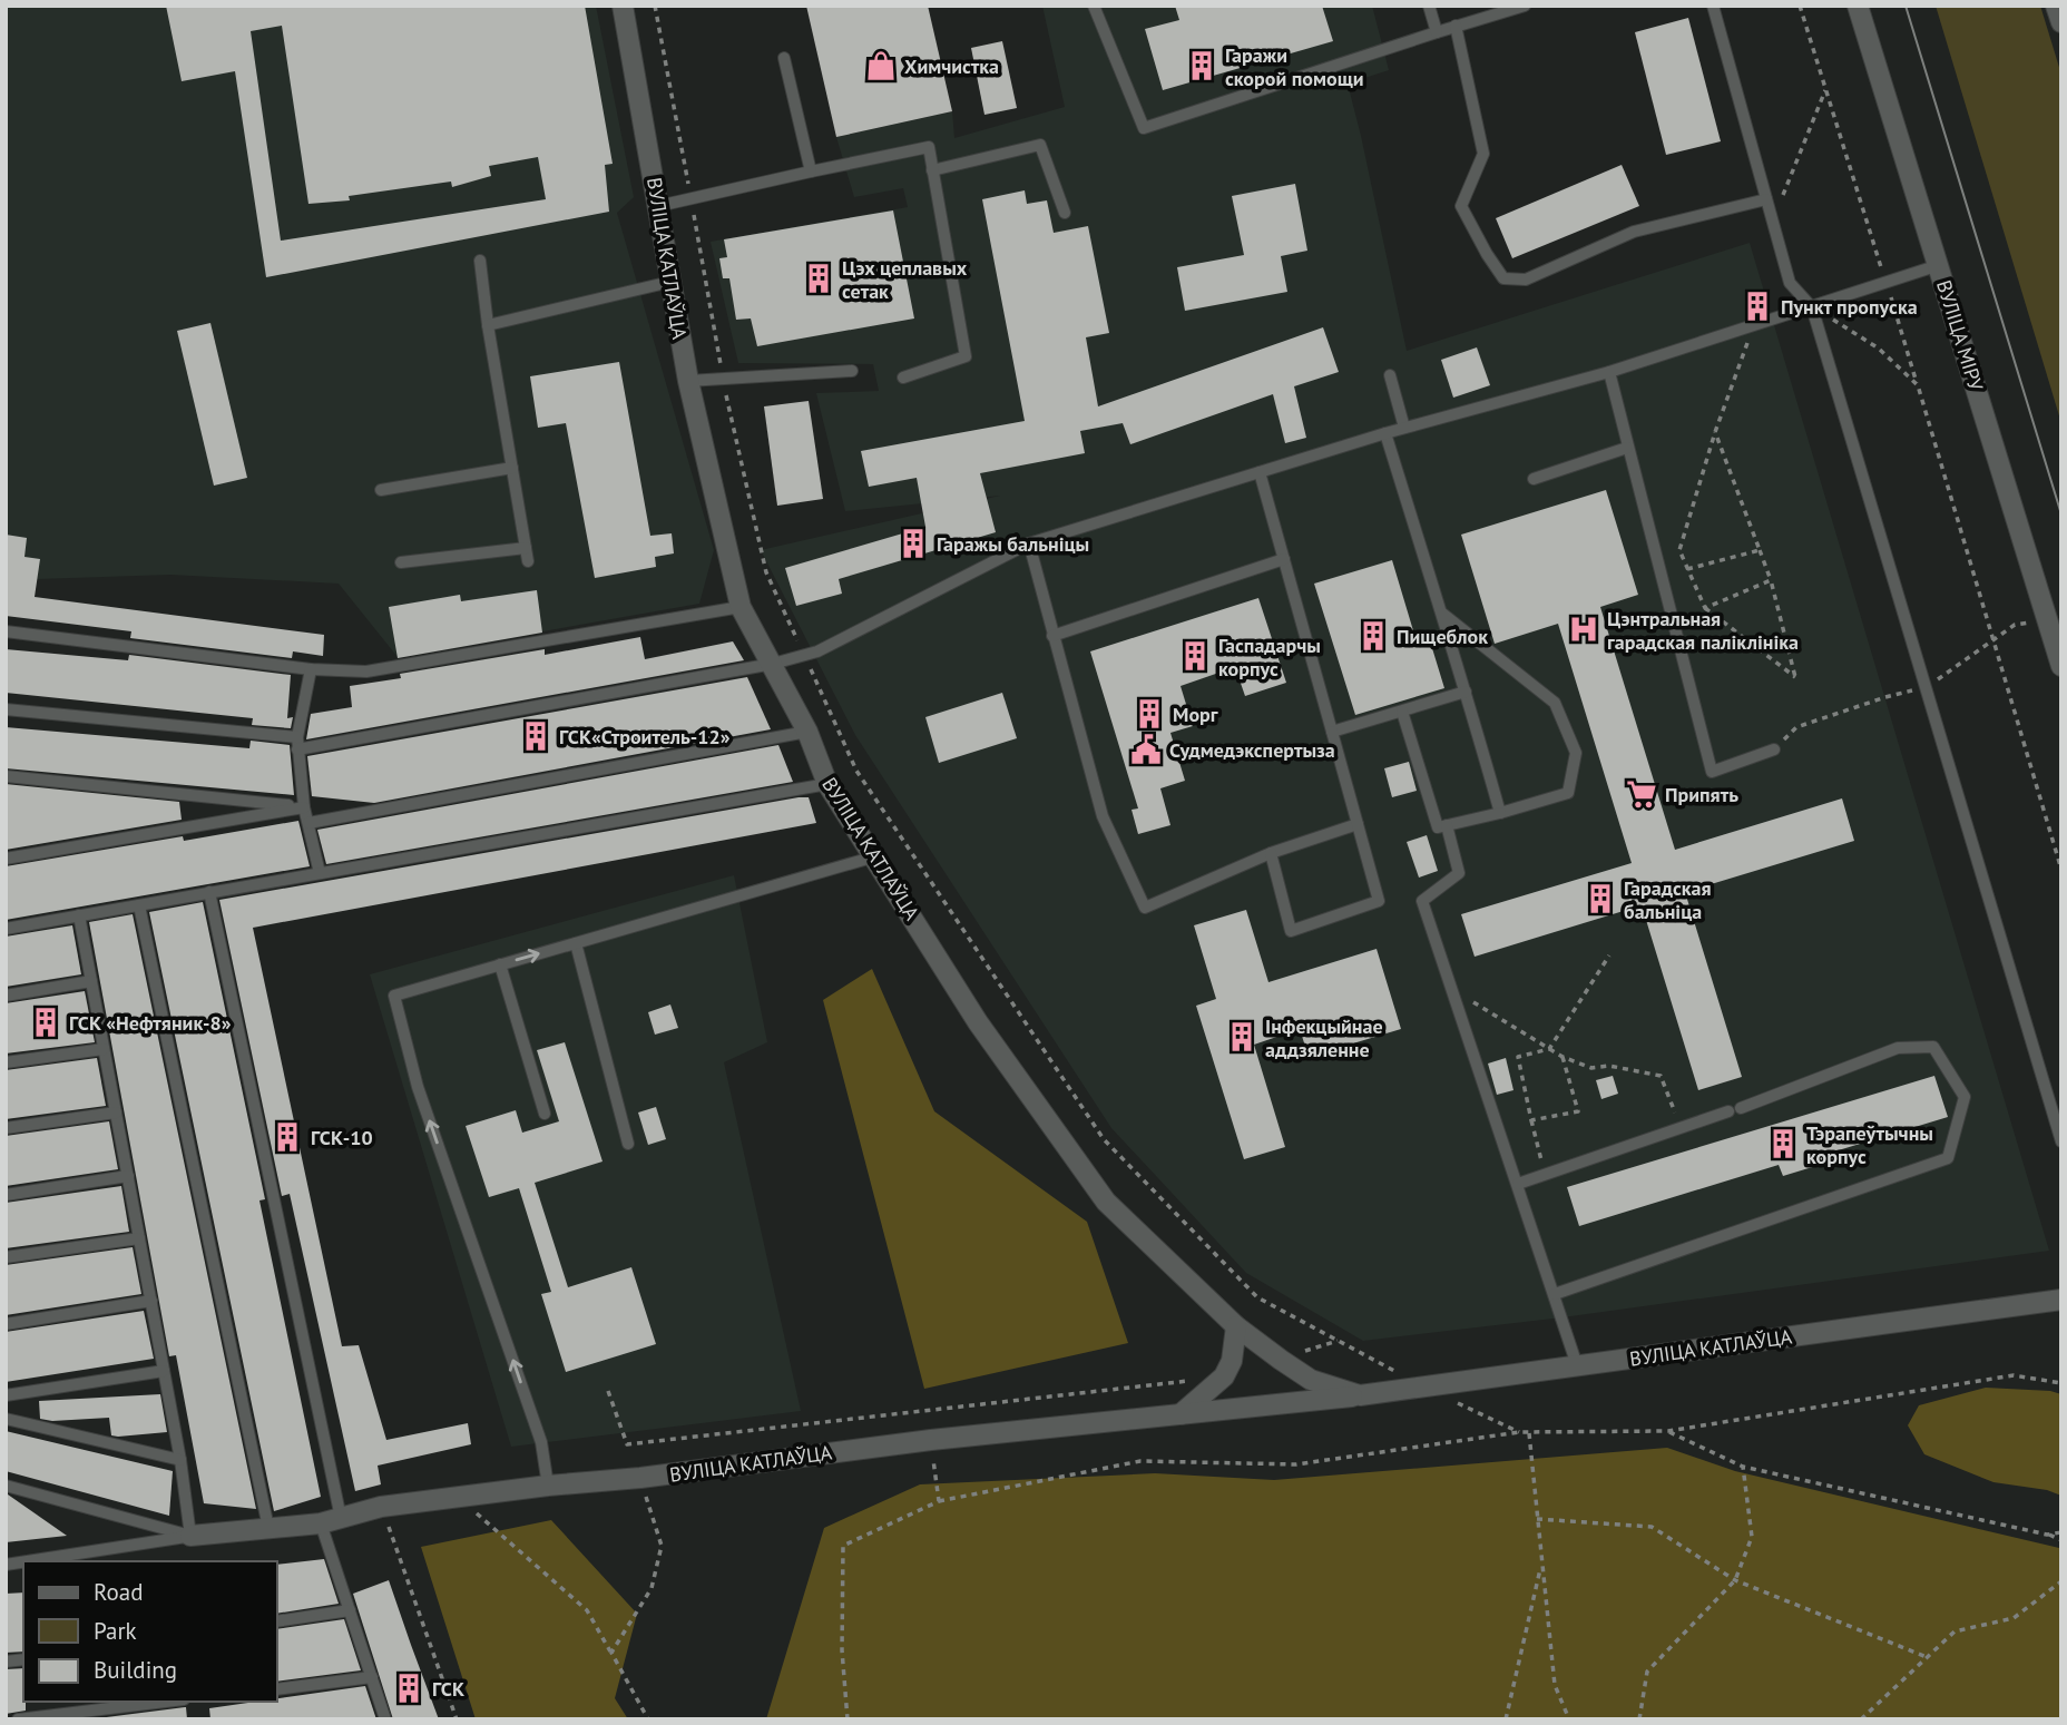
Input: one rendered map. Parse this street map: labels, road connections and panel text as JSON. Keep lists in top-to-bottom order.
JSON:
{
  "streets": {
    "street": ["ВУЛІЦА КАТЛАЎЦА", "ВУЛІЦА МІРУ"]
  },
  "places": {
    "shop": ["Химчистка"],
    "building": [
      "Гаражи скорой помощи",
      "Цэх цеплавых сетак",
      "Пункт пропуска",
      "Гаражы бальніцы",
      "Пищеблок",
      "Гаспадарчы корпус",
      "Морг",
      "ГСК«Строитель-12»",
      "Гарадская бальніца",
      "ГСК «Нефтяник-8»",
      "Інфекцыйнае аддзяленне",
      "ГСК-10",
      "Тэрапеўтычны корпус",
      "ГСК"
    ],
    "hospital": ["Цэнтральная гарадская паліклініка"],
    "public building": ["Судмедэкспертыза"],
    "supermarket": ["Припять"]
  },
  "legend": ["Road", "Park", "Building"]
}
